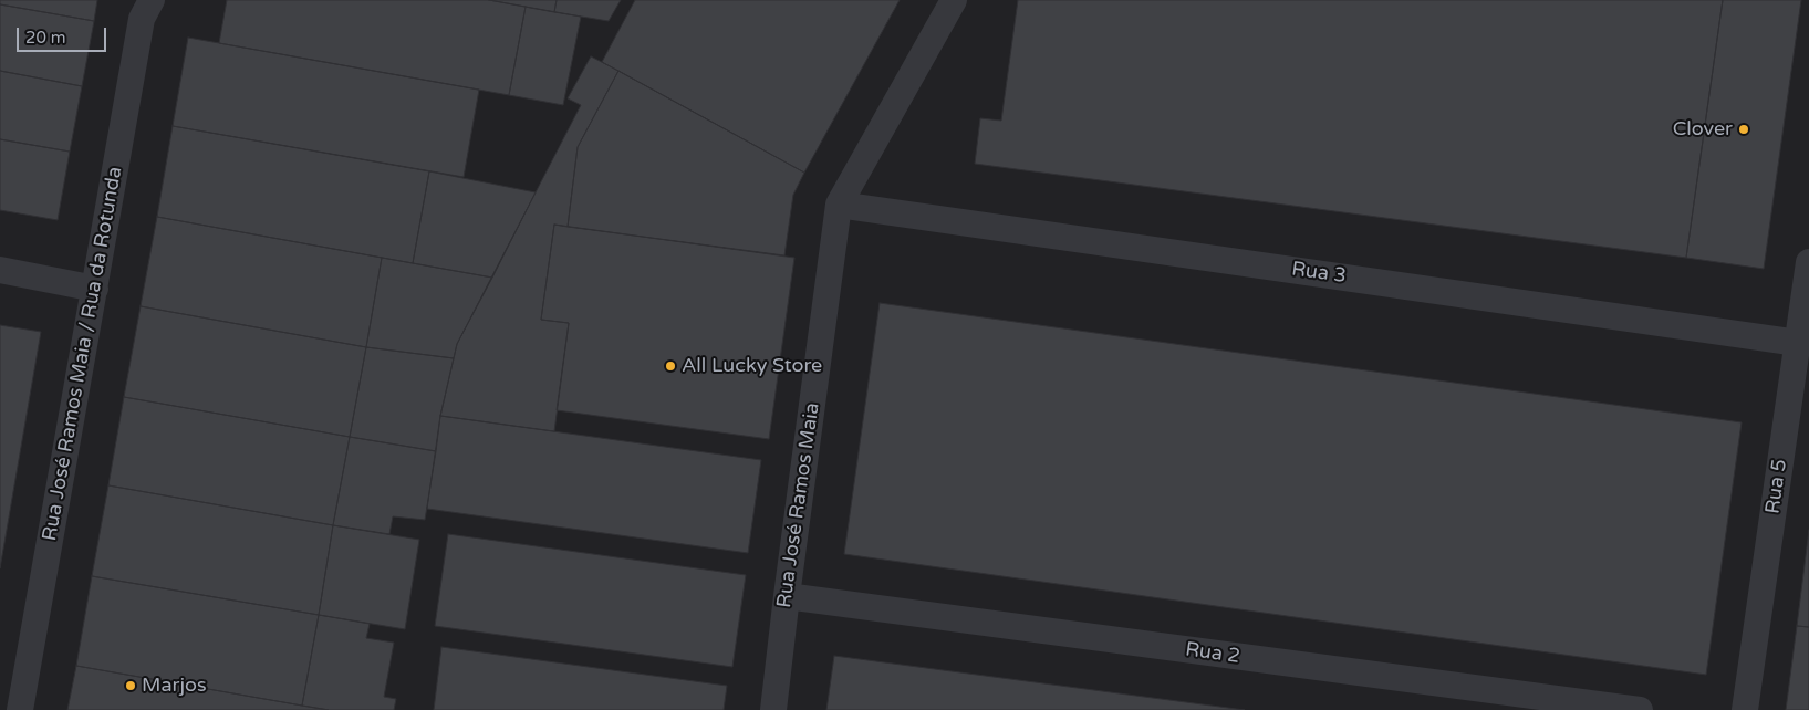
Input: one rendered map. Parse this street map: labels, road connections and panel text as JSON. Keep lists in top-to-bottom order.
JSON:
{
  "streets": {
    "street": [
      "Rua 3",
      "Rua José Ramos Maia / Rua da Rotunda",
      "Rua 5",
      "Rua José Ramos Maia",
      "Rua 2"
    ]
  },
  "crossings": [
    ["Rua 3", "Rua 5"],
    ["Rua 3", "Rua José Ramos Maia"],
    ["Rua José Ramos Maia", "Rua 2"]
  ],
  "places": ["Clover", "All Lucky Store", "Marjos"],
  "scale_bar": "20 m"
}
